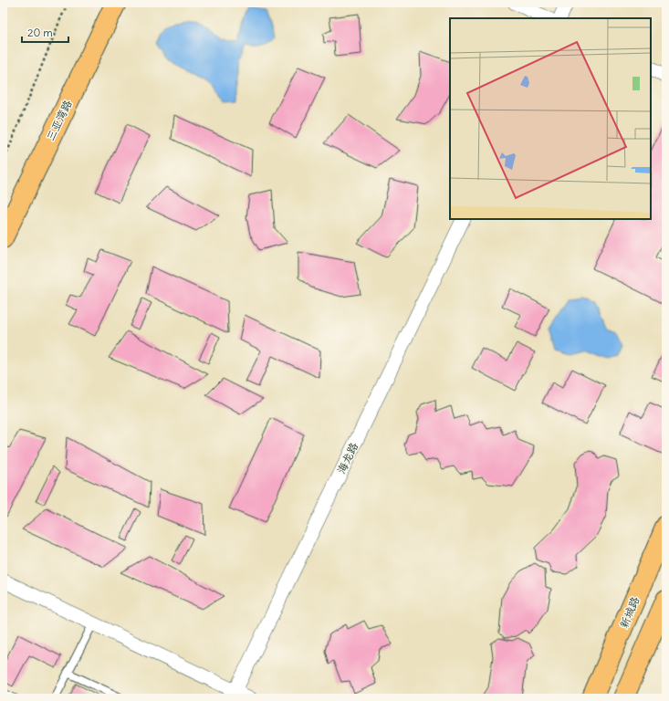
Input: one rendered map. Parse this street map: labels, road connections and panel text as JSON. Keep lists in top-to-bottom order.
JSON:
{
  "streets": {
    "main road": ["三亚湾路", "新城路"],
    "street": ["海龙路"]
  },
  "scale_bar": "20 m"
}
